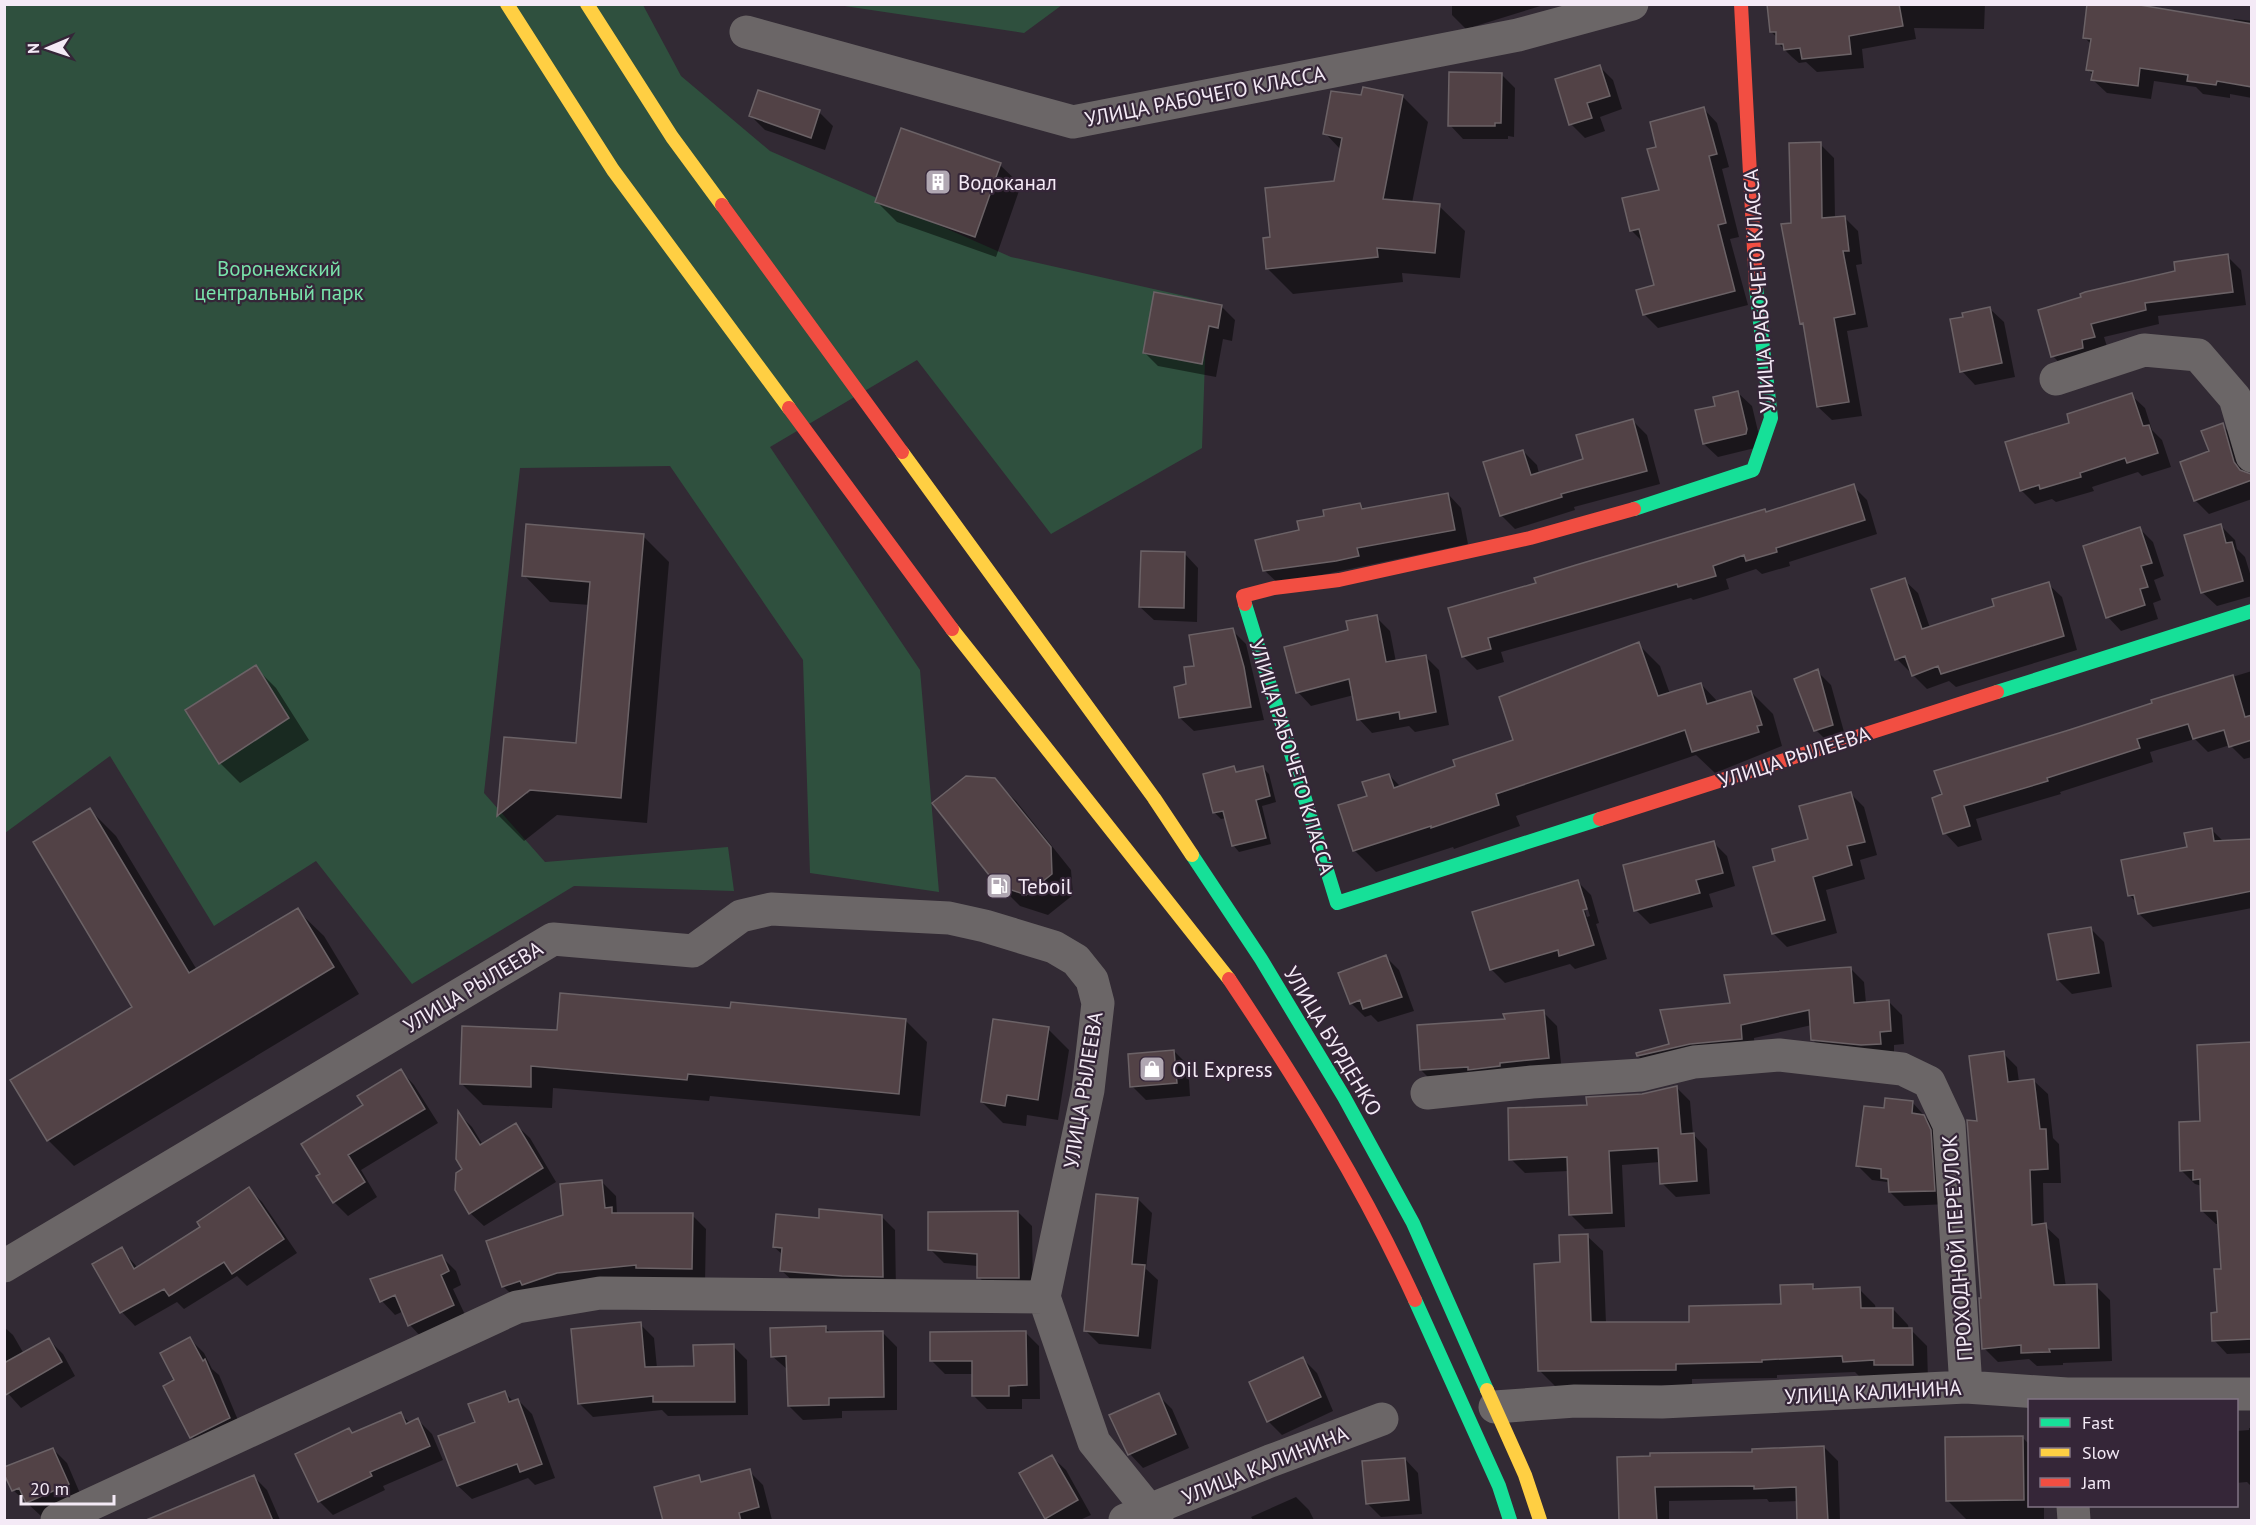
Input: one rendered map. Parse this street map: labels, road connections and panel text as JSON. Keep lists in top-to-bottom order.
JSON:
{
  "streets": {
    "main road": ["УЛИЦА РАБОЧЕГО КЛАССА", "УЛИЦА РЫЛЕЕВА", "УЛИЦА БУРДЕНКО"],
    "street": ["ПРОХОДНОЙ ПЕРЕУЛОК", "УЛИЦА КАЛИНИНА"]
  },
  "crossings": [
    ["УЛИЦА РАБОЧЕГО КЛАССА", "УЛИЦА РЫЛЕЕВА"],
    ["УЛИЦА БУРДЕНКО", "УЛИЦА КАЛИНИНА"],
    ["ПРОХОДНОЙ ПЕРЕУЛОК", "УЛИЦА КАЛИНИНА"]
  ],
  "parks": ["Воронежский центральный парк"],
  "places": {
    "building": ["Водоканал"],
    "fuel station": ["Teboil"],
    "shop": ["Oil Express"]
  },
  "legend": ["Fast", "Slow", "Jam"],
  "scale_bar": "20 m",
  "north": "left"
}
